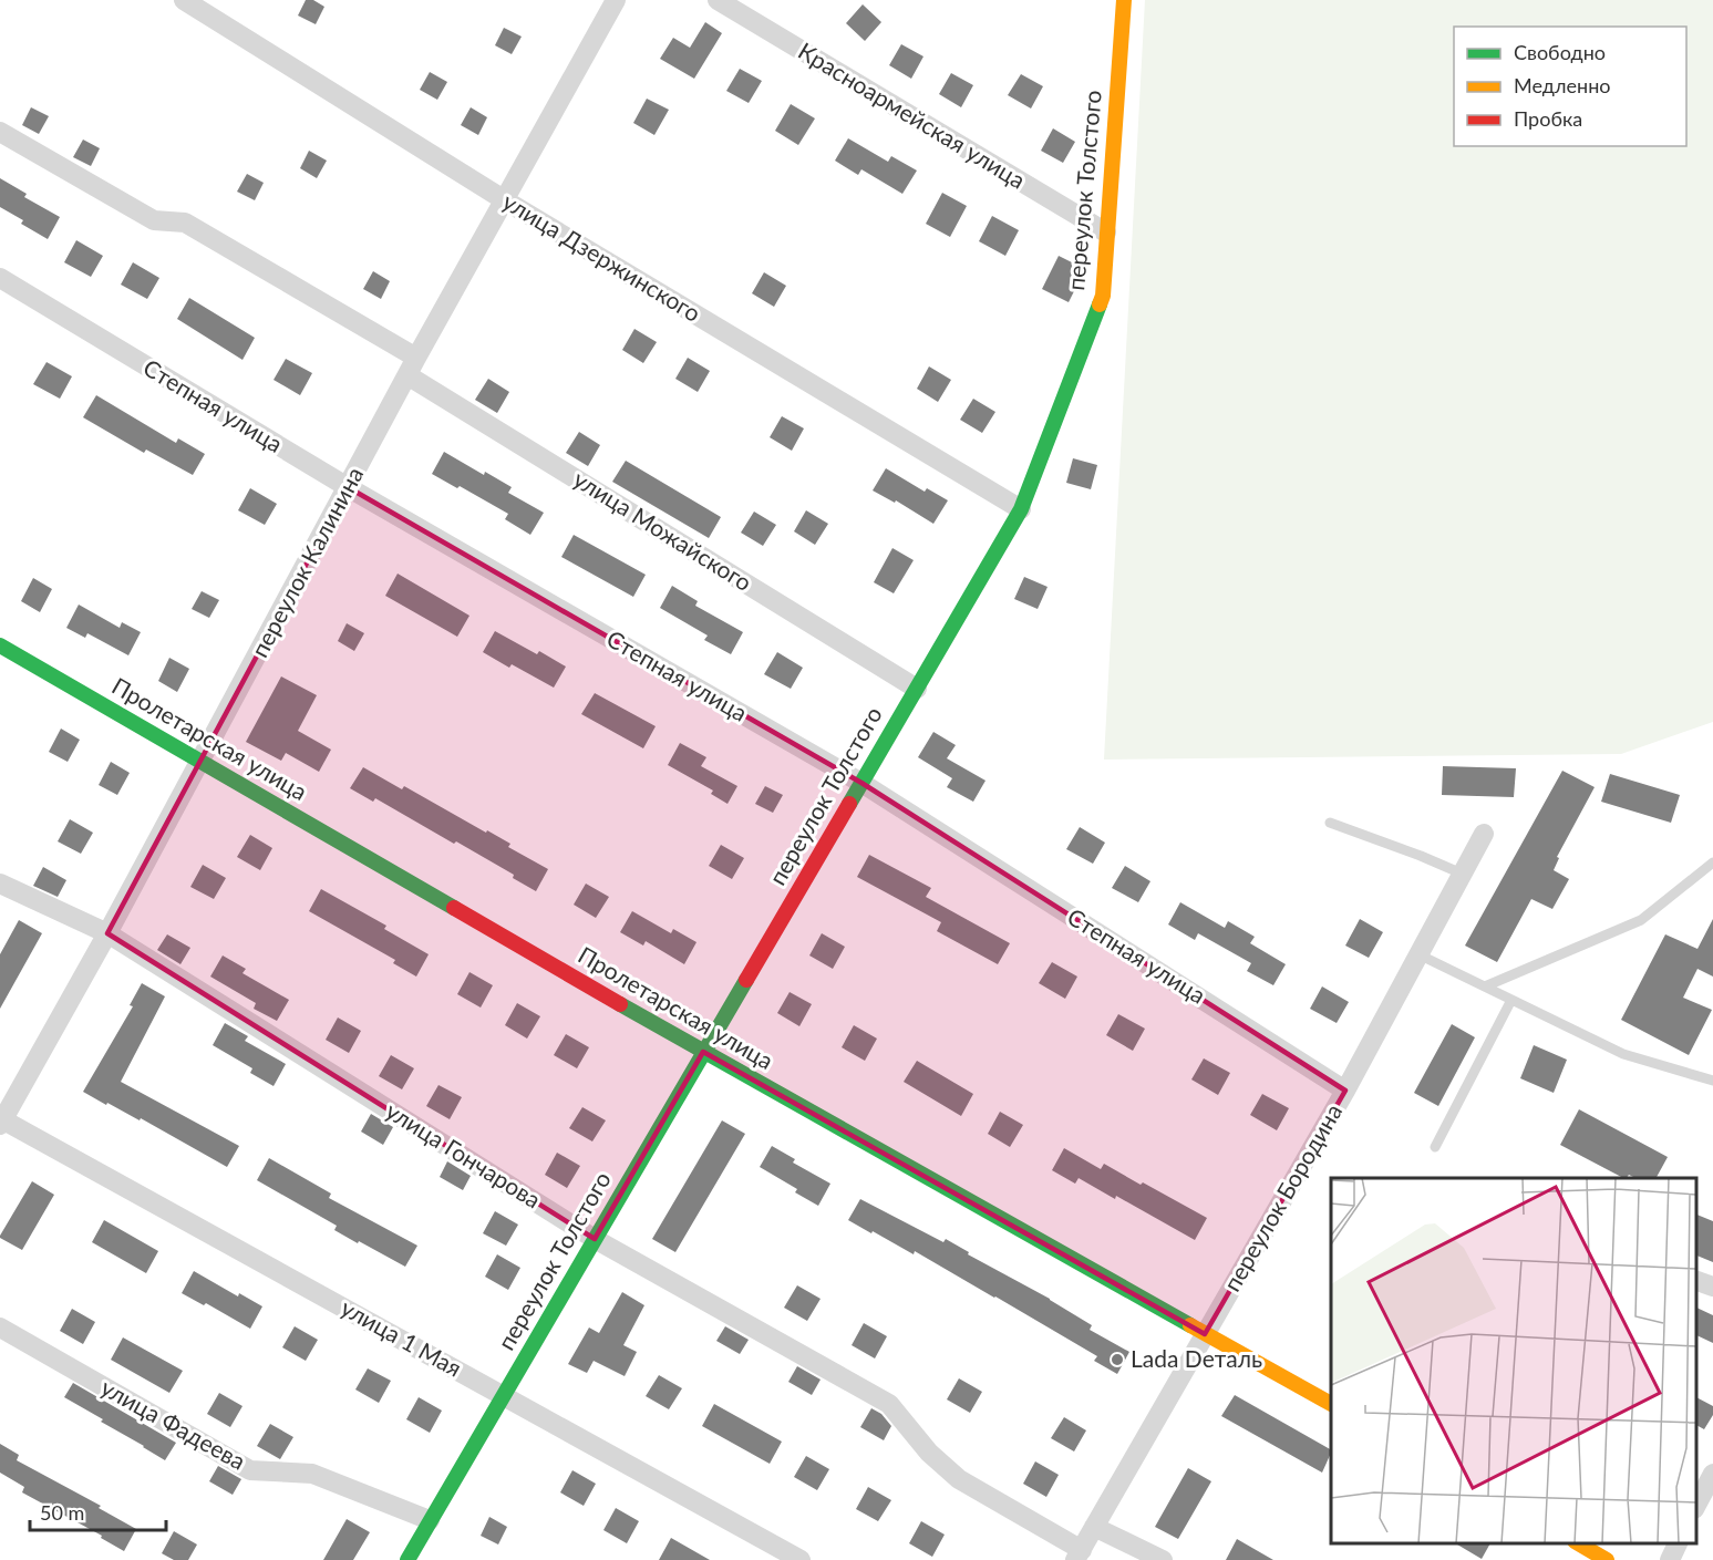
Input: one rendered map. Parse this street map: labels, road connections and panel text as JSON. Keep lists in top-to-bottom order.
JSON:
{
  "streets": {
    "street": [
      "Красноармейская улица",
      "переулок Толстого",
      "улица Дзержинского",
      "Степная улица",
      "улица Можайского",
      "переулок Калинина",
      "Пролетарская улица",
      "улица Гончарова",
      "переулок Бородина",
      "улица 1 Мая",
      "улица Фадеева"
    ]
  },
  "crossings": [
    ["Красноармейская улица", "переулок Толстого"],
    ["переулок Толстого", "улица Дзержинского"],
    ["переулок Толстого", "Степная улица"],
    ["переулок Толстого", "улица Можайского"],
    ["переулок Толстого", "Пролетарская улица"],
    ["переулок Толстого", "улица Гончарова"],
    ["переулок Толстого", "улица 1 Мая"],
    ["переулок Толстого", "улица Фадеева"],
    ["улица Дзержинского", "переулок Калинина"],
    ["Степная улица", "переулок Калинина"],
    ["Степная улица", "переулок Бородина"],
    ["улица Можайского", "переулок Калинина"],
    ["переулок Калинина", "Пролетарская улица"],
    ["переулок Калинина", "улица Гончарова"],
    ["переулок Калинина", "улица 1 Мая"],
    ["Пролетарская улица", "переулок Бородина"],
    ["улица Гончарова", "переулок Бородина"]
  ],
  "places": ["Lada Dеталь"],
  "legend": ["Свободно", "Медленно", "Пробка"],
  "scale_bar": "50 m"
}
